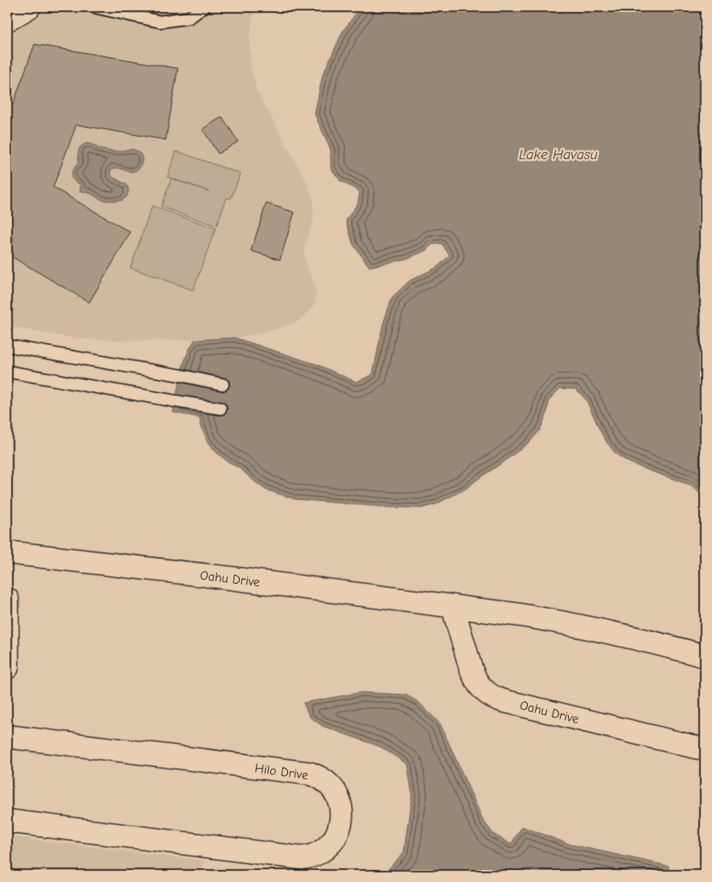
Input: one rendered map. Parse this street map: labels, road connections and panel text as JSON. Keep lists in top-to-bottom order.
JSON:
{
  "streets": {
    "street": ["Oahu Drive", "Hilo Drive"]
  },
  "water": ["Lake Havasu"]
}
